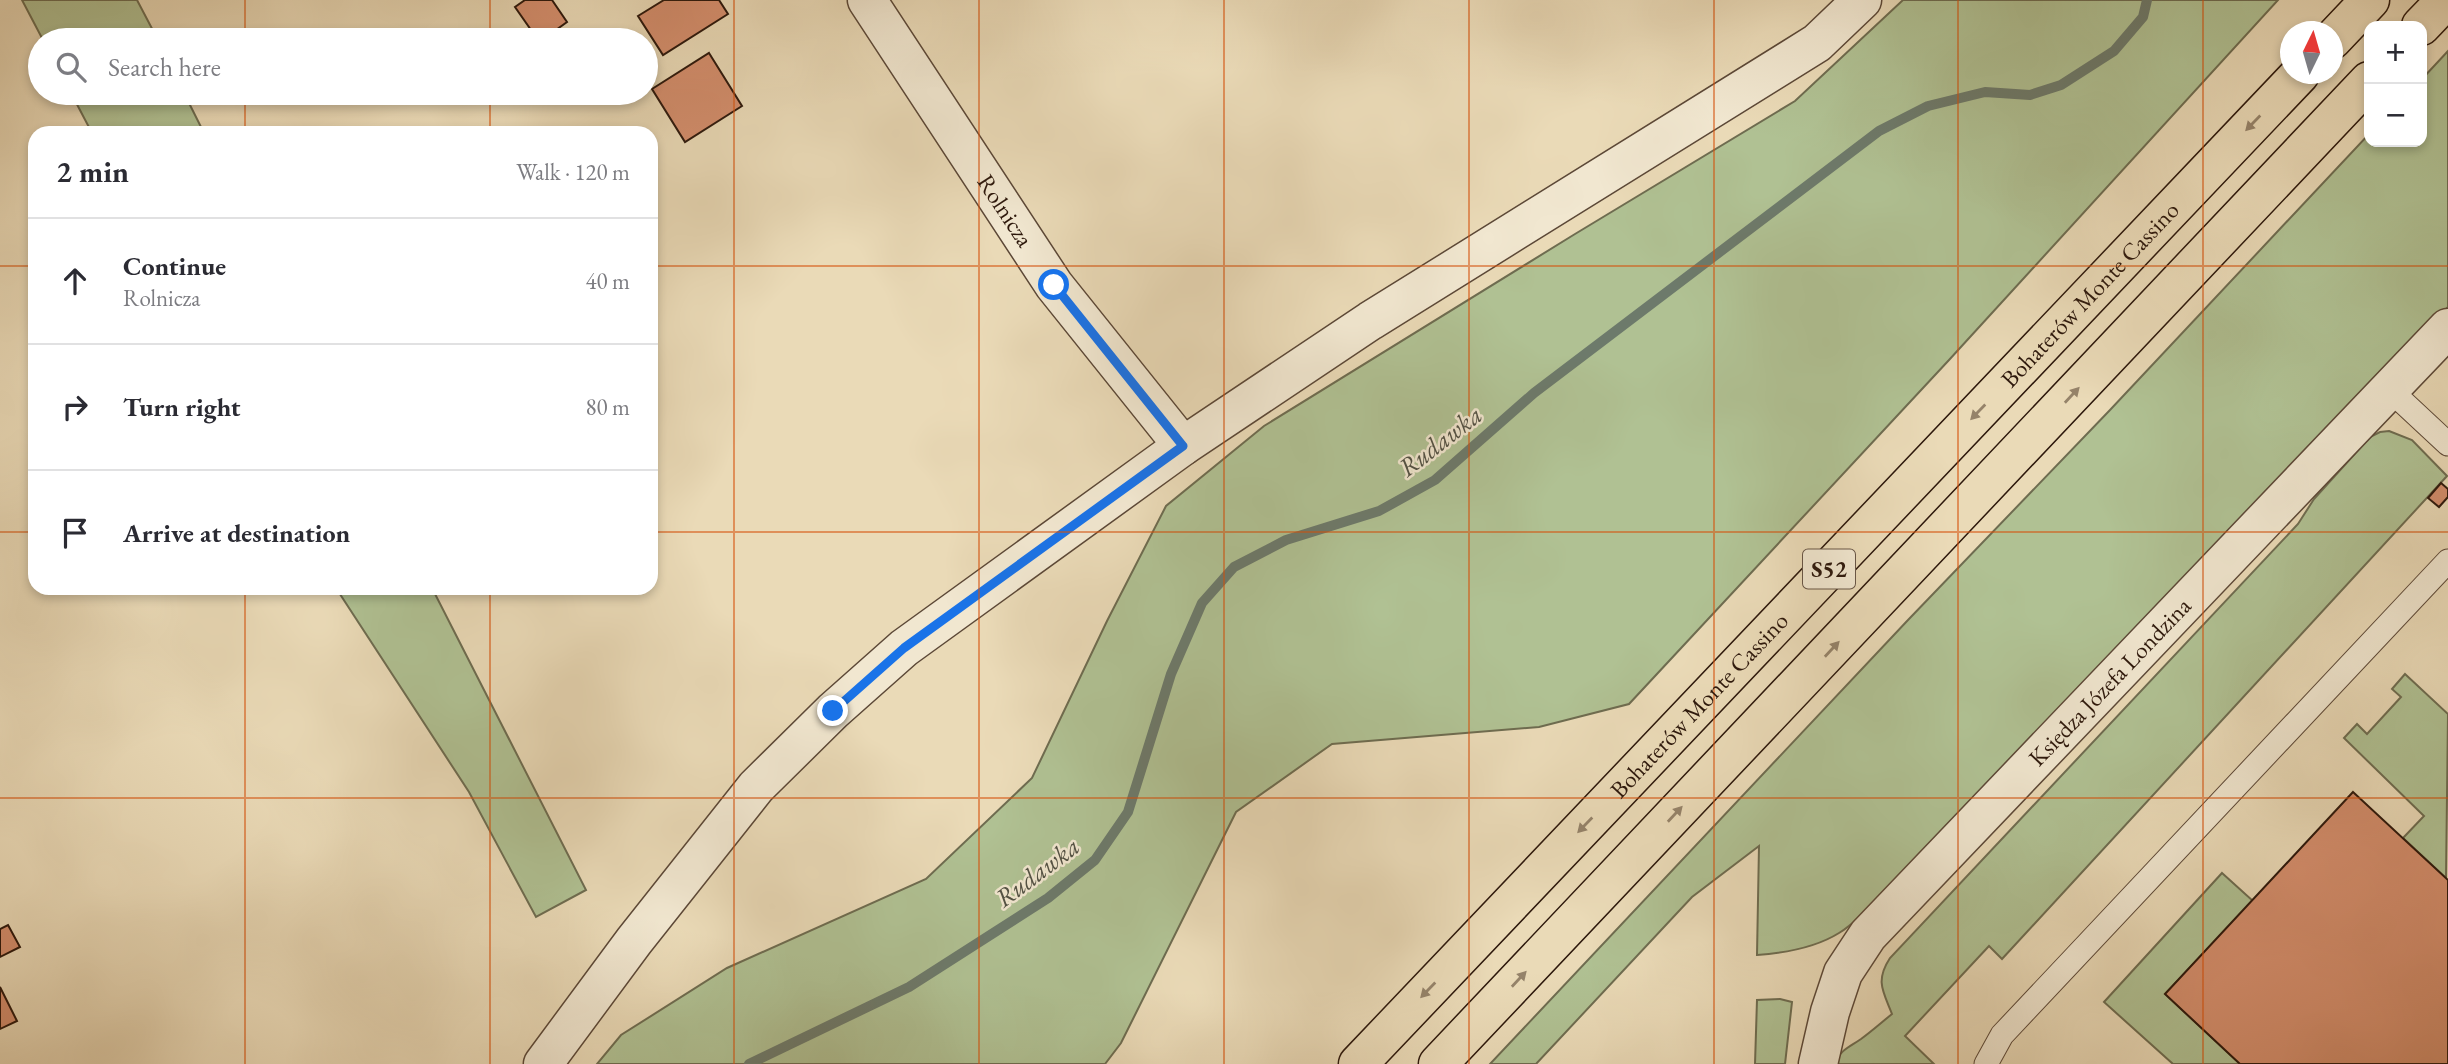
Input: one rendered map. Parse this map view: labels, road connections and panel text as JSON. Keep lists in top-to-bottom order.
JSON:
{
  "streets": {
    "highway": ["Bohaterów Monte Cassino", "S52"],
    "street": ["Rolnicza", "Księdza Józefa Londzina"]
  },
  "water": ["Rudawka"],
  "north": "top",
  "page": {
    "map_buttons": ["+", "−"],
    "search": "Search here",
    "heading": ["2 min", "Walk · 120 m"],
    "list": [
      ["Continue", "Rolnicza", "40 m"],
      ["Turn right", "80 m"],
      "Arrive at destination"
    ]
  }
}
